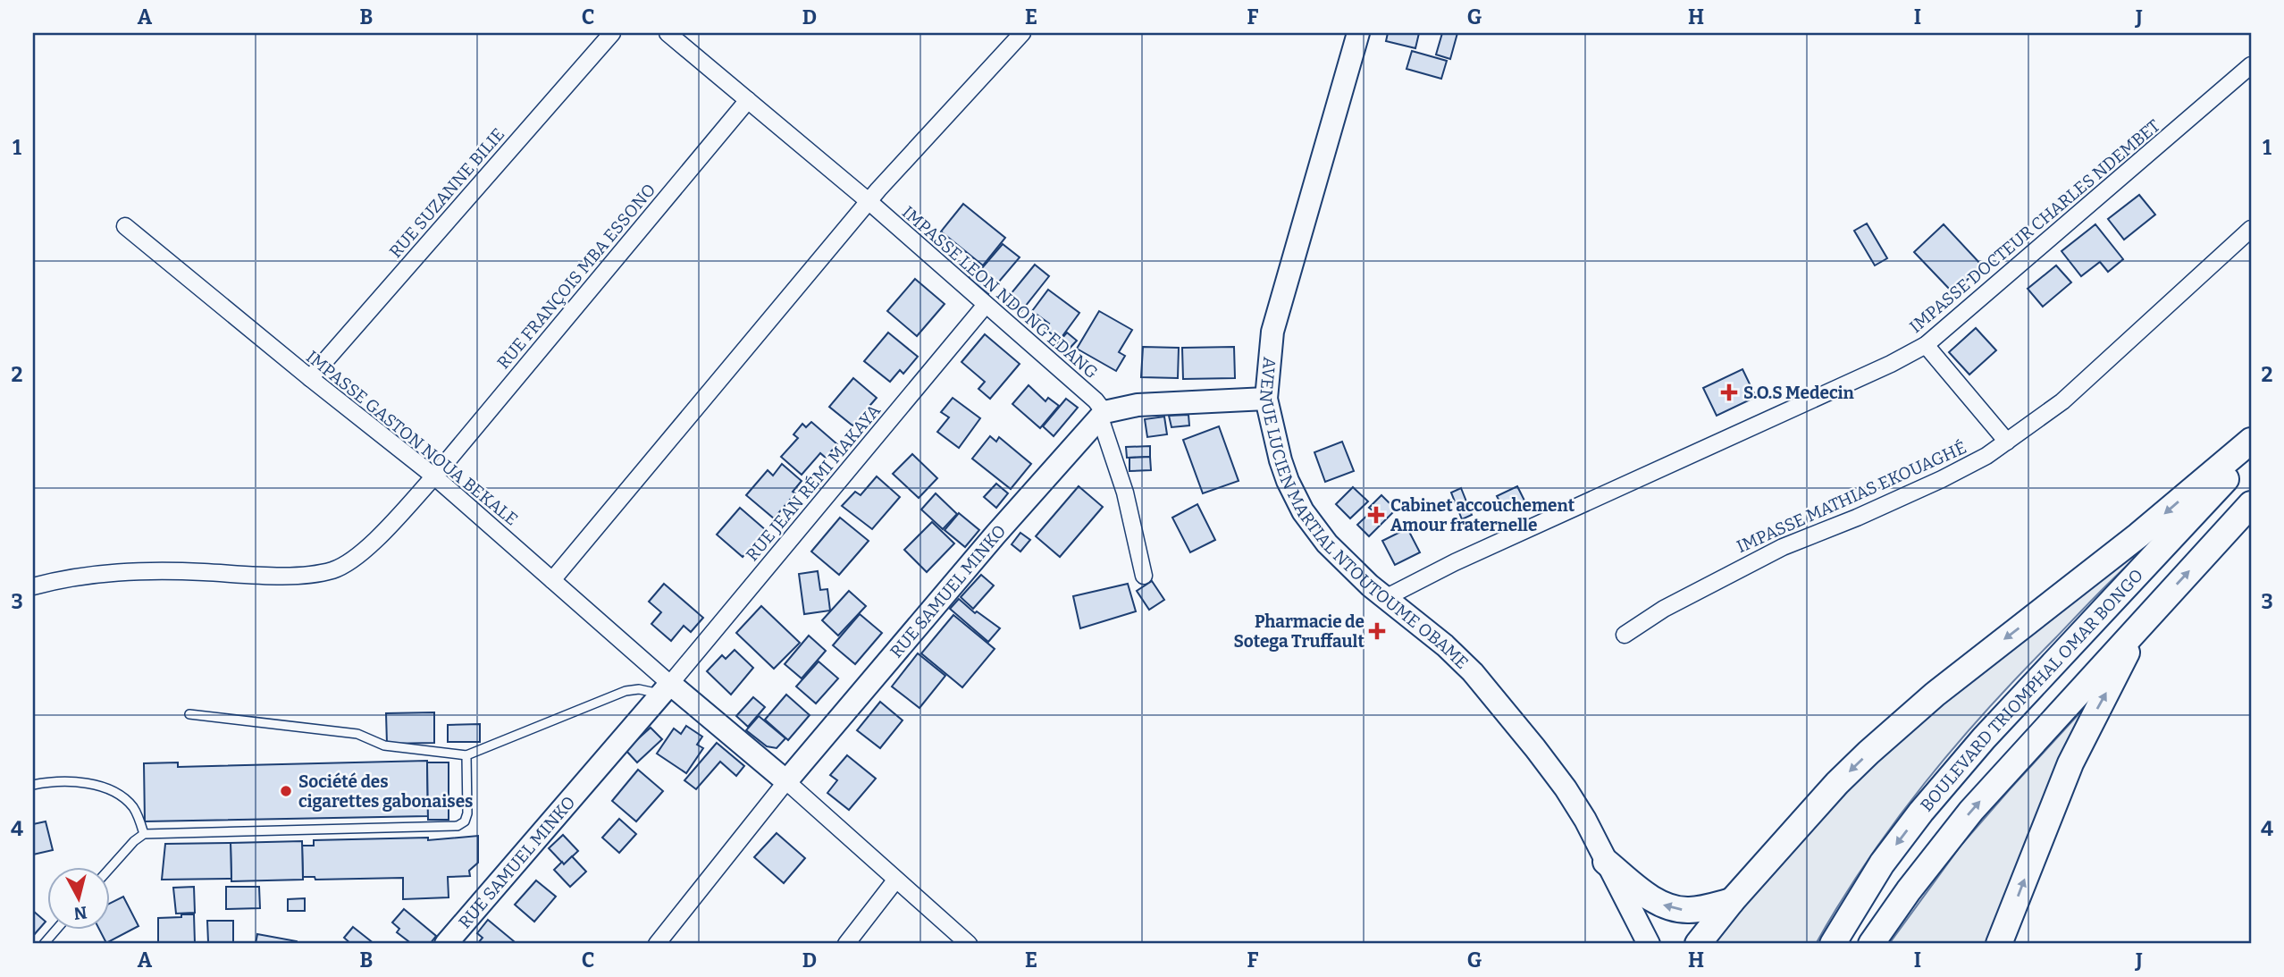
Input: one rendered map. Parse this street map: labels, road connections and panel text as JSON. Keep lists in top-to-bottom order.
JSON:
{
  "streets": {
    "main road": ["BOULEVARD TRIOMPHAL OMAR BONGO"],
    "street": [
      "RUE SUZANNE BILIE",
      "IMPASSE DOCTEUR CHARLES NDEMBET",
      "RUE FRANÇOIS MBA ESSONO",
      "IMPASSE LEON NDONG EDANG",
      "IMPASSE GASTON NOUA BEKALE",
      "RUE JEAN RÉMI MAKAYA",
      "IMPASSE MATHIAS EKOUAGHÉ",
      "AVENUE LUCIEN MARTIAL NTOUTOUME OBAME",
      "RUE SAMUEL MINKO"
    ]
  },
  "crossings": [
    ["RUE SUZANNE BILIE", "IMPASSE GASTON NOUA BEKALE"],
    ["IMPASSE DOCTEUR CHARLES NDEMBET", "AVENUE LUCIEN MARTIAL NTOUTOUME OBAME"],
    ["RUE FRANÇOIS MBA ESSONO", "IMPASSE LEON NDONG EDANG"],
    ["RUE FRANÇOIS MBA ESSONO", "IMPASSE GASTON NOUA BEKALE"],
    ["IMPASSE LEON NDONG EDANG", "RUE JEAN RÉMI MAKAYA"],
    ["IMPASSE LEON NDONG EDANG", "RUE SAMUEL MINKO"],
    ["IMPASSE GASTON NOUA BEKALE", "RUE JEAN RÉMI MAKAYA"],
    ["IMPASSE GASTON NOUA BEKALE", "RUE SAMUEL MINKO"],
    ["RUE JEAN RÉMI MAKAYA", "RUE SAMUEL MINKO"]
  ],
  "places": {
    "health": ["S.O.S Medecin", "Cabinet accouchement Amour fraternelle", "Pharmacie de Sotega Truffault"],
    "other": ["Société des cigarettes gabonaises"]
  },
  "north": "bottom",
  "grid": {
    "columns": [
      "A",
      "B",
      "C",
      "D",
      "E",
      "F",
      "G",
      "H",
      "I",
      "J"
    ],
    "rows": [
      "1",
      "2",
      "3",
      "4"
    ]
  }
}
